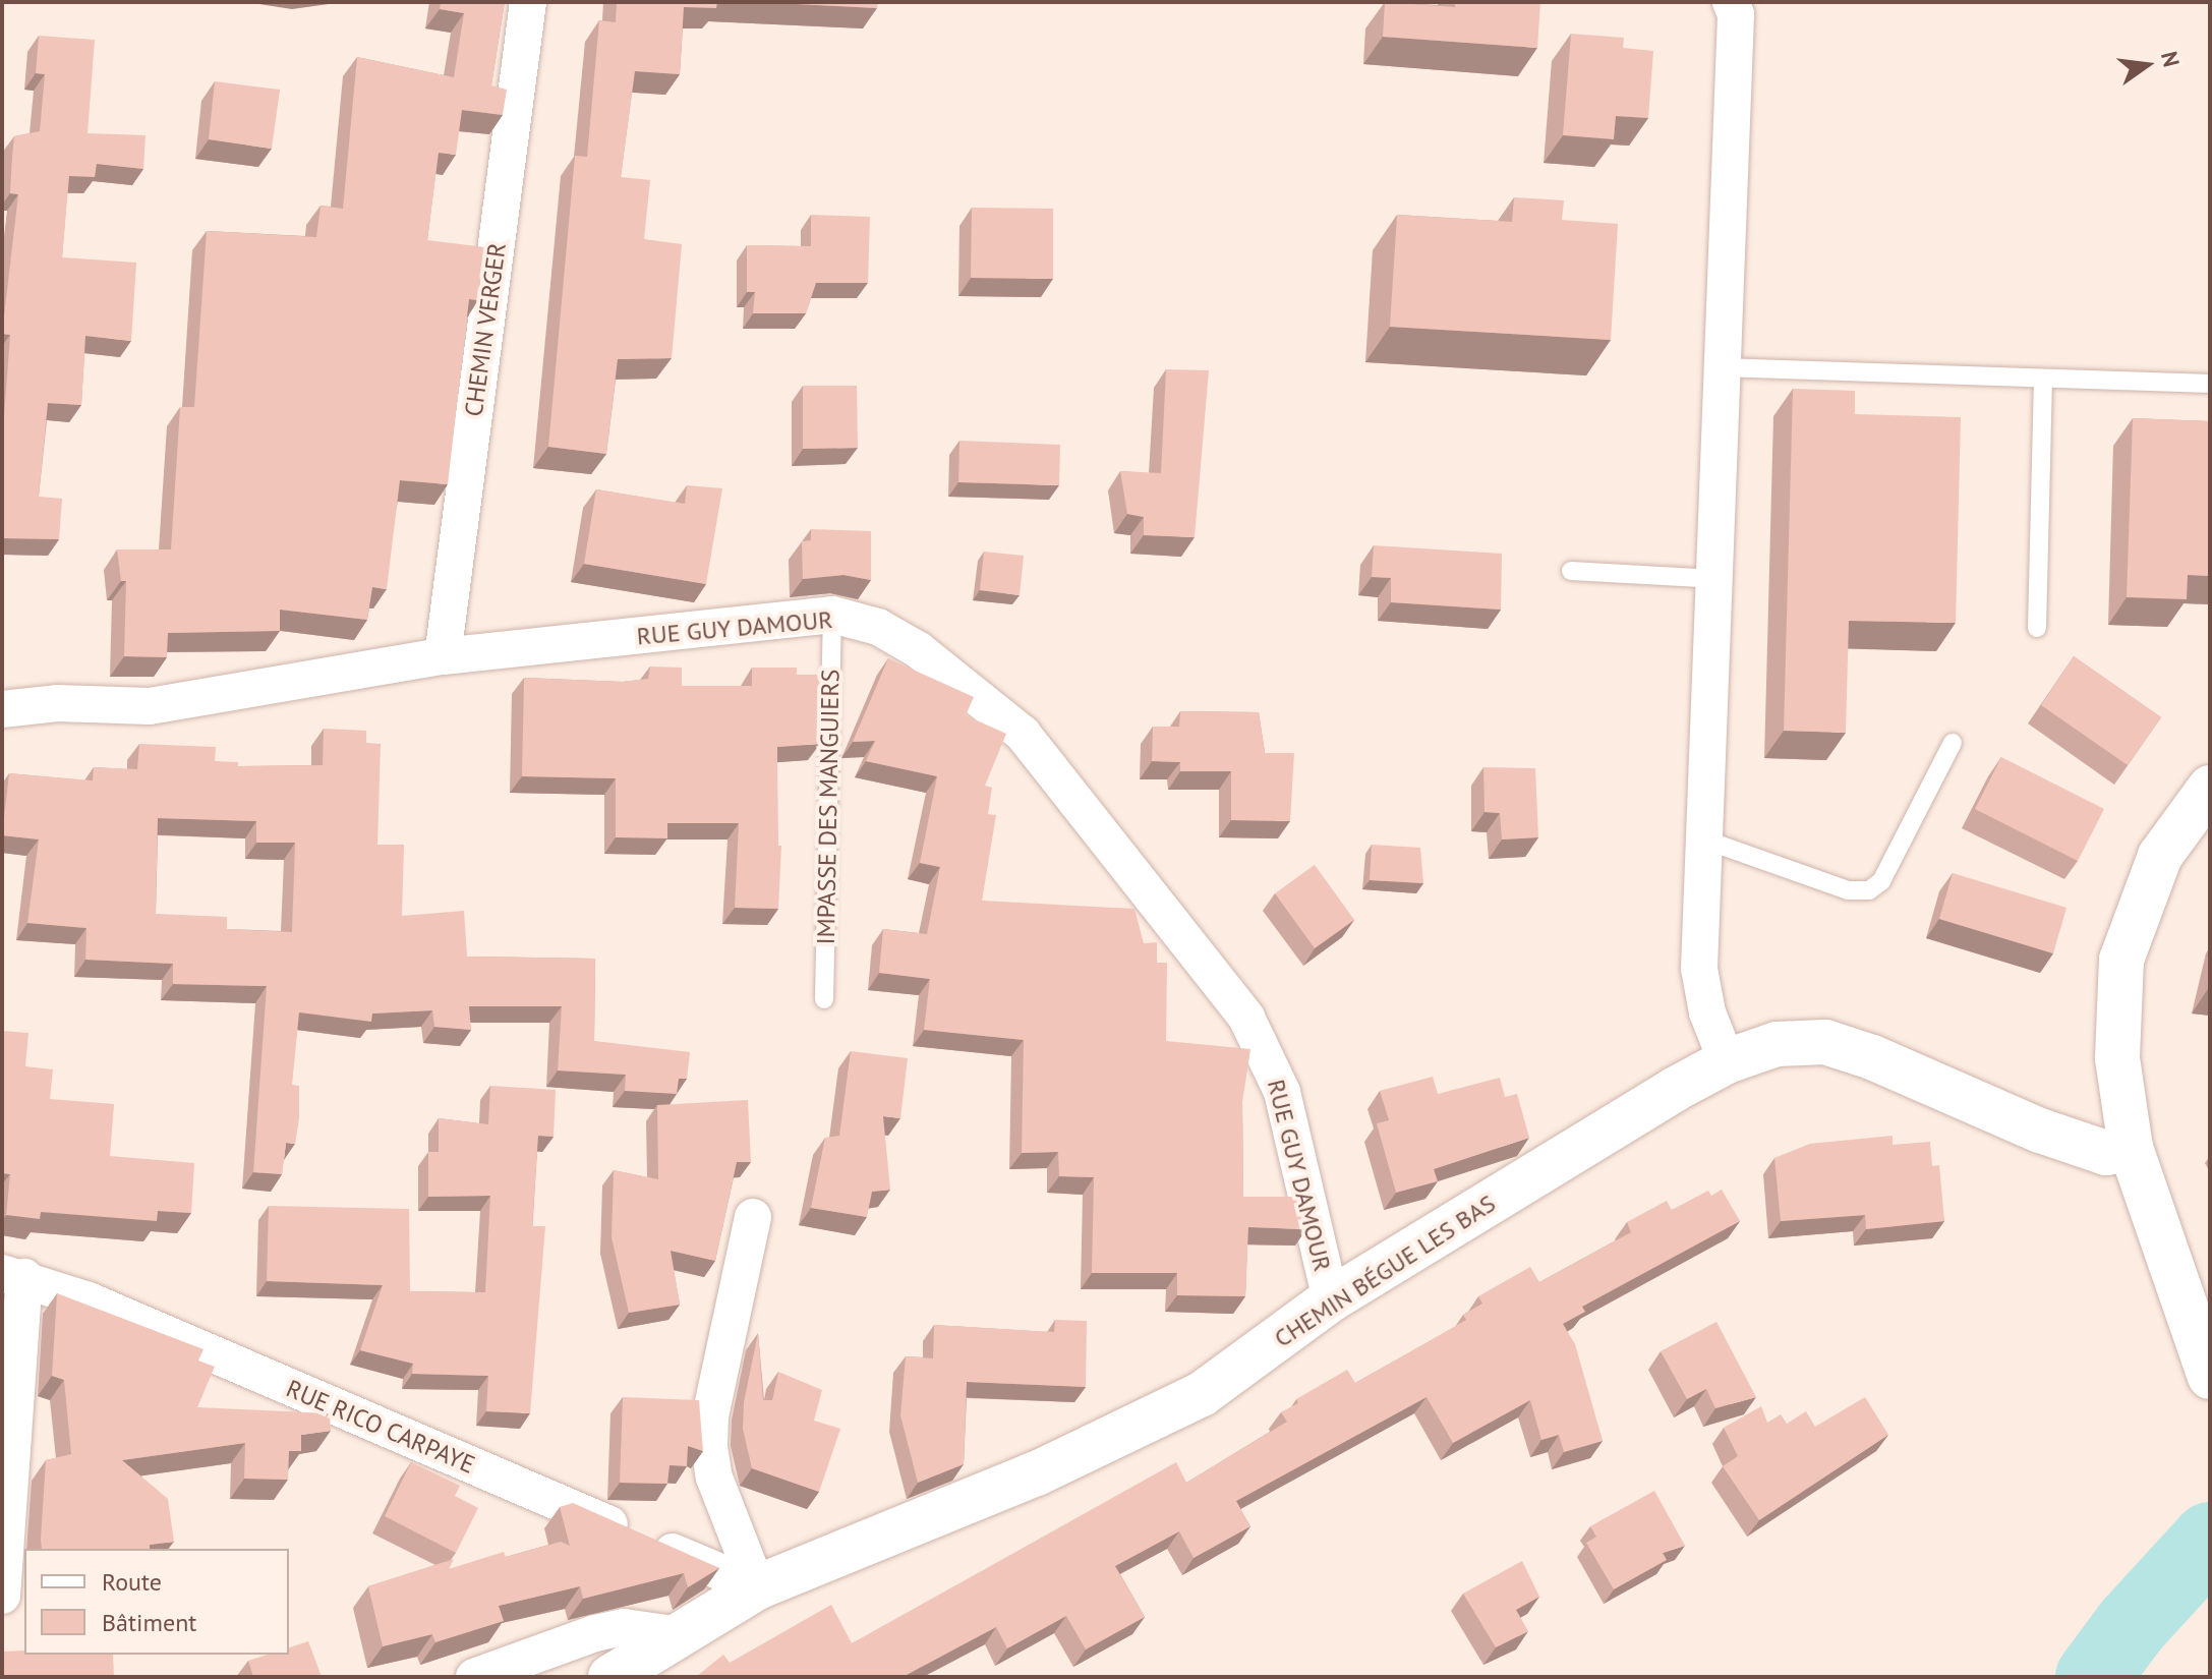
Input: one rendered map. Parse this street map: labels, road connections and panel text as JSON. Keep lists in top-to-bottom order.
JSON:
{
  "streets": {
    "street": [
      "CHEMIN VERGER",
      "RUE GUY DAMOUR",
      "CHEMIN BÉGUE LES BAS",
      "RUE RICO CARPAYE"
    ],
    "lane": ["IMPASSE DES MANGUIERS"]
  },
  "crossings": [
    ["CHEMIN VERGER", "RUE GUY DAMOUR"],
    ["RUE GUY DAMOUR", "IMPASSE DES MANGUIERS"],
    ["RUE GUY DAMOUR", "CHEMIN BÉGUE LES BAS"],
    ["CHEMIN BÉGUE LES BAS", "RUE RICO CARPAYE"]
  ],
  "legend": ["Route", "Bâtiment"],
  "north": "right"
}
